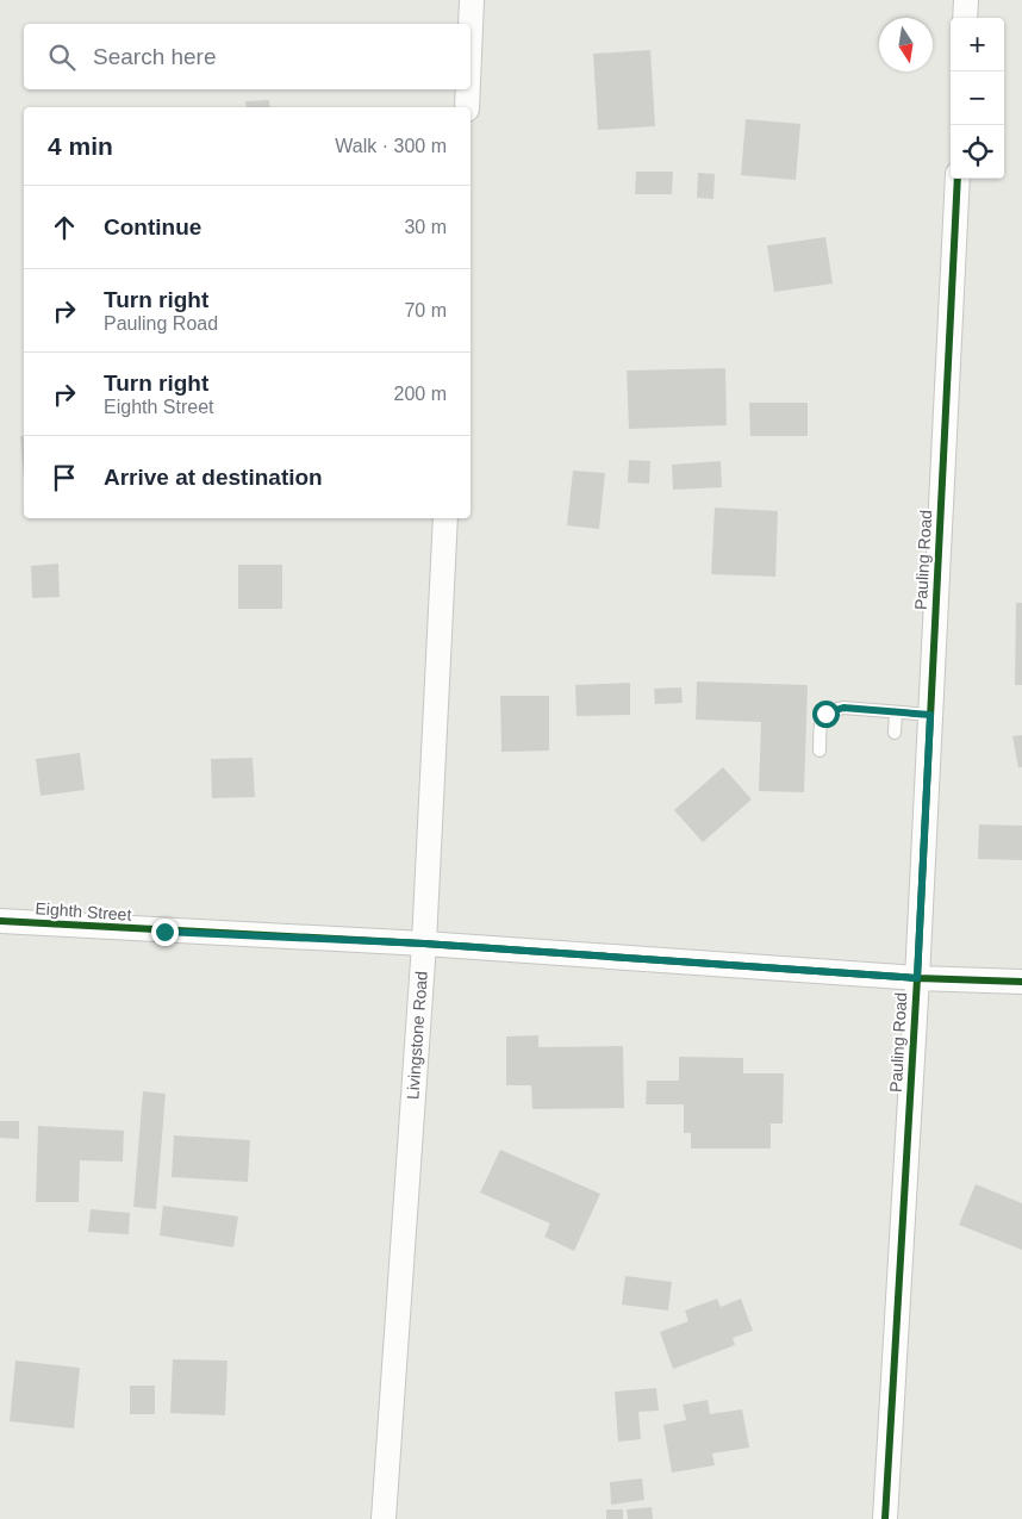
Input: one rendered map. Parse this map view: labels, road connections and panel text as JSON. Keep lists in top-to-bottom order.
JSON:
{
  "streets": {
    "street": ["Pauling Road", "Eighth Street", "Livingstone Road"]
  },
  "crossings": [
    ["Pauling Road", "Eighth Street"],
    ["Eighth Street", "Livingstone Road"]
  ],
  "north": "bottom",
  "page": {
    "map_buttons": ["+", "−"],
    "search": "Search here",
    "heading": ["4 min", "Walk · 300 m"],
    "list": [
      ["Continue", "30 m"],
      ["Turn right", "Pauling Road", "70 m"],
      ["Turn right", "Eighth Street", "200 m"],
      "Arrive at destination"
    ]
  }
}
